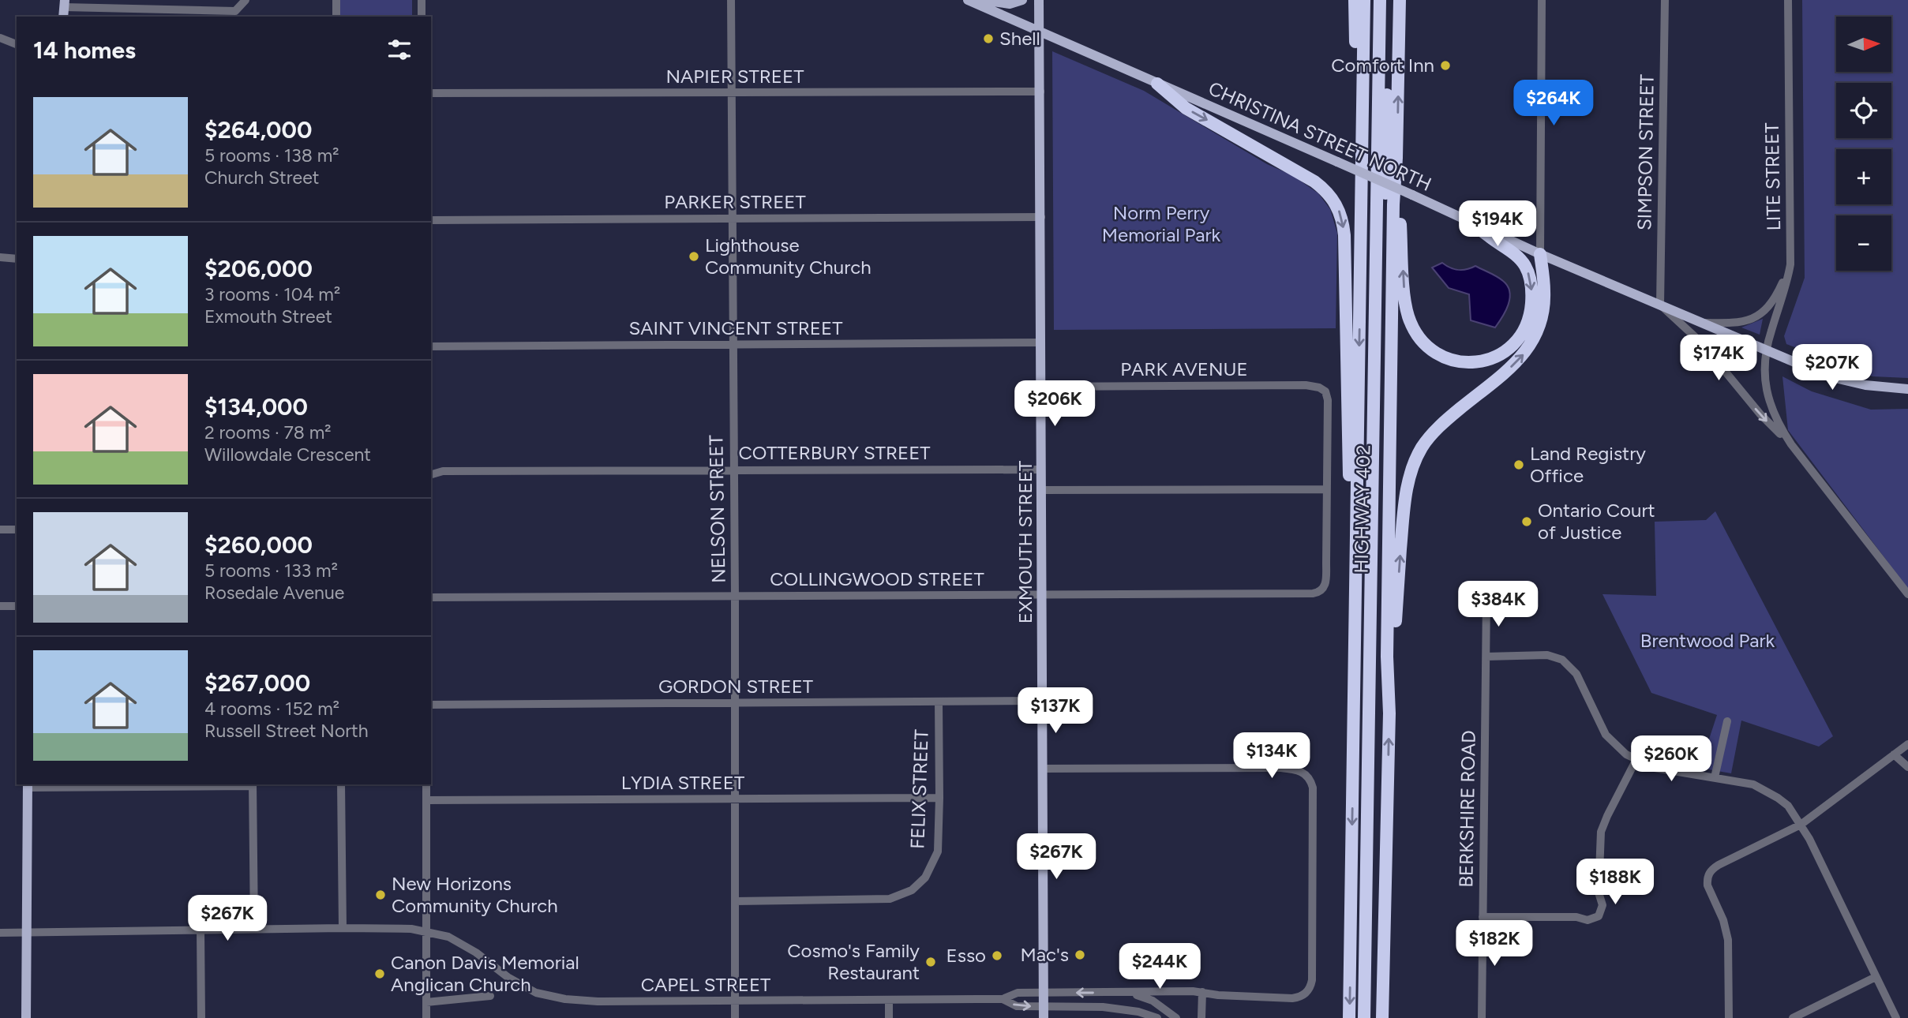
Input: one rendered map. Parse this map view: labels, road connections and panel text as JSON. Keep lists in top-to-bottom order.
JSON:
{
  "streets": {
    "highway": ["HIGHWAY 402"],
    "main road": ["CHRISTINA STREET NORTH", "EXMOUTH STREET"],
    "street": [
      "NAPIER STREET",
      "SIMPSON STREET",
      "LITE STREET",
      "PARKER STREET",
      "SAINT VINCENT STREET",
      "PARK AVENUE",
      "COTTERBURY STREET",
      "NELSON STREET",
      "COLLINGWOOD STREET",
      "GORDON STREET",
      "LYDIA STREET",
      "FELIX STREET",
      "BERKSHIRE ROAD",
      "CAPEL STREET"
    ]
  },
  "crossings": [
    ["NAPIER STREET", "NELSON STREET"],
    ["NAPIER STREET", "EXMOUTH STREET"],
    ["CHRISTINA STREET NORTH", "SIMPSON STREET"],
    ["CHRISTINA STREET NORTH", "LITE STREET"],
    ["CHRISTINA STREET NORTH", "EXMOUTH STREET"],
    ["PARKER STREET", "NELSON STREET"],
    ["PARKER STREET", "EXMOUTH STREET"],
    ["SAINT VINCENT STREET", "NELSON STREET"],
    ["SAINT VINCENT STREET", "EXMOUTH STREET"],
    ["PARK AVENUE", "EXMOUTH STREET"],
    ["PARK AVENUE", "COLLINGWOOD STREET"],
    ["COTTERBURY STREET", "NELSON STREET"],
    ["COTTERBURY STREET", "EXMOUTH STREET"],
    ["NELSON STREET", "COLLINGWOOD STREET"],
    ["NELSON STREET", "GORDON STREET"],
    ["NELSON STREET", "LYDIA STREET"],
    ["NELSON STREET", "FELIX STREET"],
    ["NELSON STREET", "CAPEL STREET"],
    ["EXMOUTH STREET", "COLLINGWOOD STREET"],
    ["EXMOUTH STREET", "GORDON STREET"],
    ["EXMOUTH STREET", "CAPEL STREET"],
    ["GORDON STREET", "FELIX STREET"],
    ["LYDIA STREET", "FELIX STREET"]
  ],
  "parks": ["Norm Perry Memorial Park", "Brentwood Park"],
  "places": [
    "Shell",
    "Comfort Inn",
    "Lighthouse Community Church",
    "Land Registry Office",
    "Ontario Court of Justice",
    "New Horizons Community Church",
    "Mac's",
    "Esso",
    "Cosmo's Family Restaurant",
    "Canon Davis Memorial Anglican Church"
  ],
  "north": "right",
  "page": {
    "map_buttons": ["+", "−"],
    "heading": "14 homes",
    "price": [
      "$264K",
      "$194K",
      "$174K",
      "$207K",
      "$206K",
      "$384K",
      "$137K",
      "$134K",
      "$260K",
      "$267K",
      "$188K",
      "$267K",
      "$182K",
      "$244K"
    ],
    "list": [
      {
        "name": "$264,000",
        "note": "5 rooms · 138 m² · Church Street"
      },
      {
        "name": "$206,000",
        "note": "3 rooms · 104 m² · Exmouth Street"
      },
      {
        "name": "$134,000",
        "note": "2 rooms · 78 m² · Willowdale Crescent"
      },
      {
        "name": "$260,000",
        "note": "5 rooms · 133 m² · Rosedale Avenue"
      },
      {
        "name": "$267,000",
        "note": "4 rooms · 152 m² · Russell Street North"
      }
    ]
  }
}
